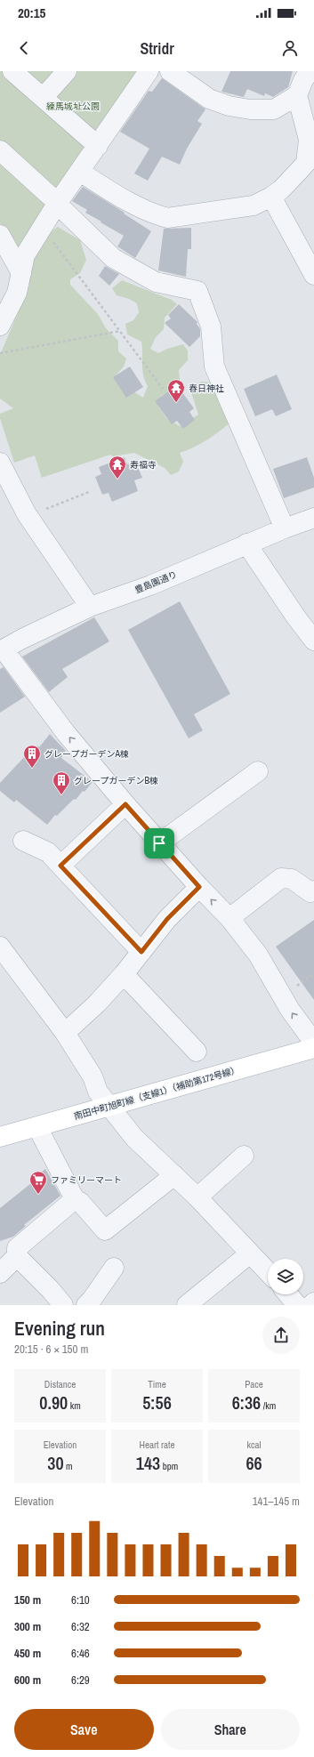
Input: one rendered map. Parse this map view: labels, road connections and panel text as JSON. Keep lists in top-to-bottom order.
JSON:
{
  "streets": {
    "main road": ["南田中町旭町線（支線1）（補助第172号線）"],
    "street": ["豊島園通り"]
  },
  "parks": ["練馬城址公園"],
  "places": {
    "temple": ["春日神社", "寿福寺"],
    "building": ["グレープガーデンA棟", "グレープガーデンB棟"],
    "supermarket": ["ファミリーマート"]
  },
  "page": {
    "status": "20:15",
    "header": "Stridr",
    "heading": ["Evening run", "20:15 · 6 × 150 m"],
    "stats": [
      ["Distance", "0.90 km"],
      ["Time", "5:56"],
      ["Pace", "6:36 /km"],
      ["Elevation", "30 m"],
      ["Heart rate", "143 bpm"],
      ["kcal", "66"]
    ],
    "chart": ["Elevation", "141–145 m"],
    "list": [
      {
        "name": "150 m",
        "note": "6:10"
      },
      {
        "name": "300 m",
        "note": "6:32"
      },
      {
        "name": "450 m",
        "note": "6:46"
      },
      {
        "name": "600 m",
        "note": "6:29"
      }
    ],
    "buttons": ["Save", "Share"]
  }
}
